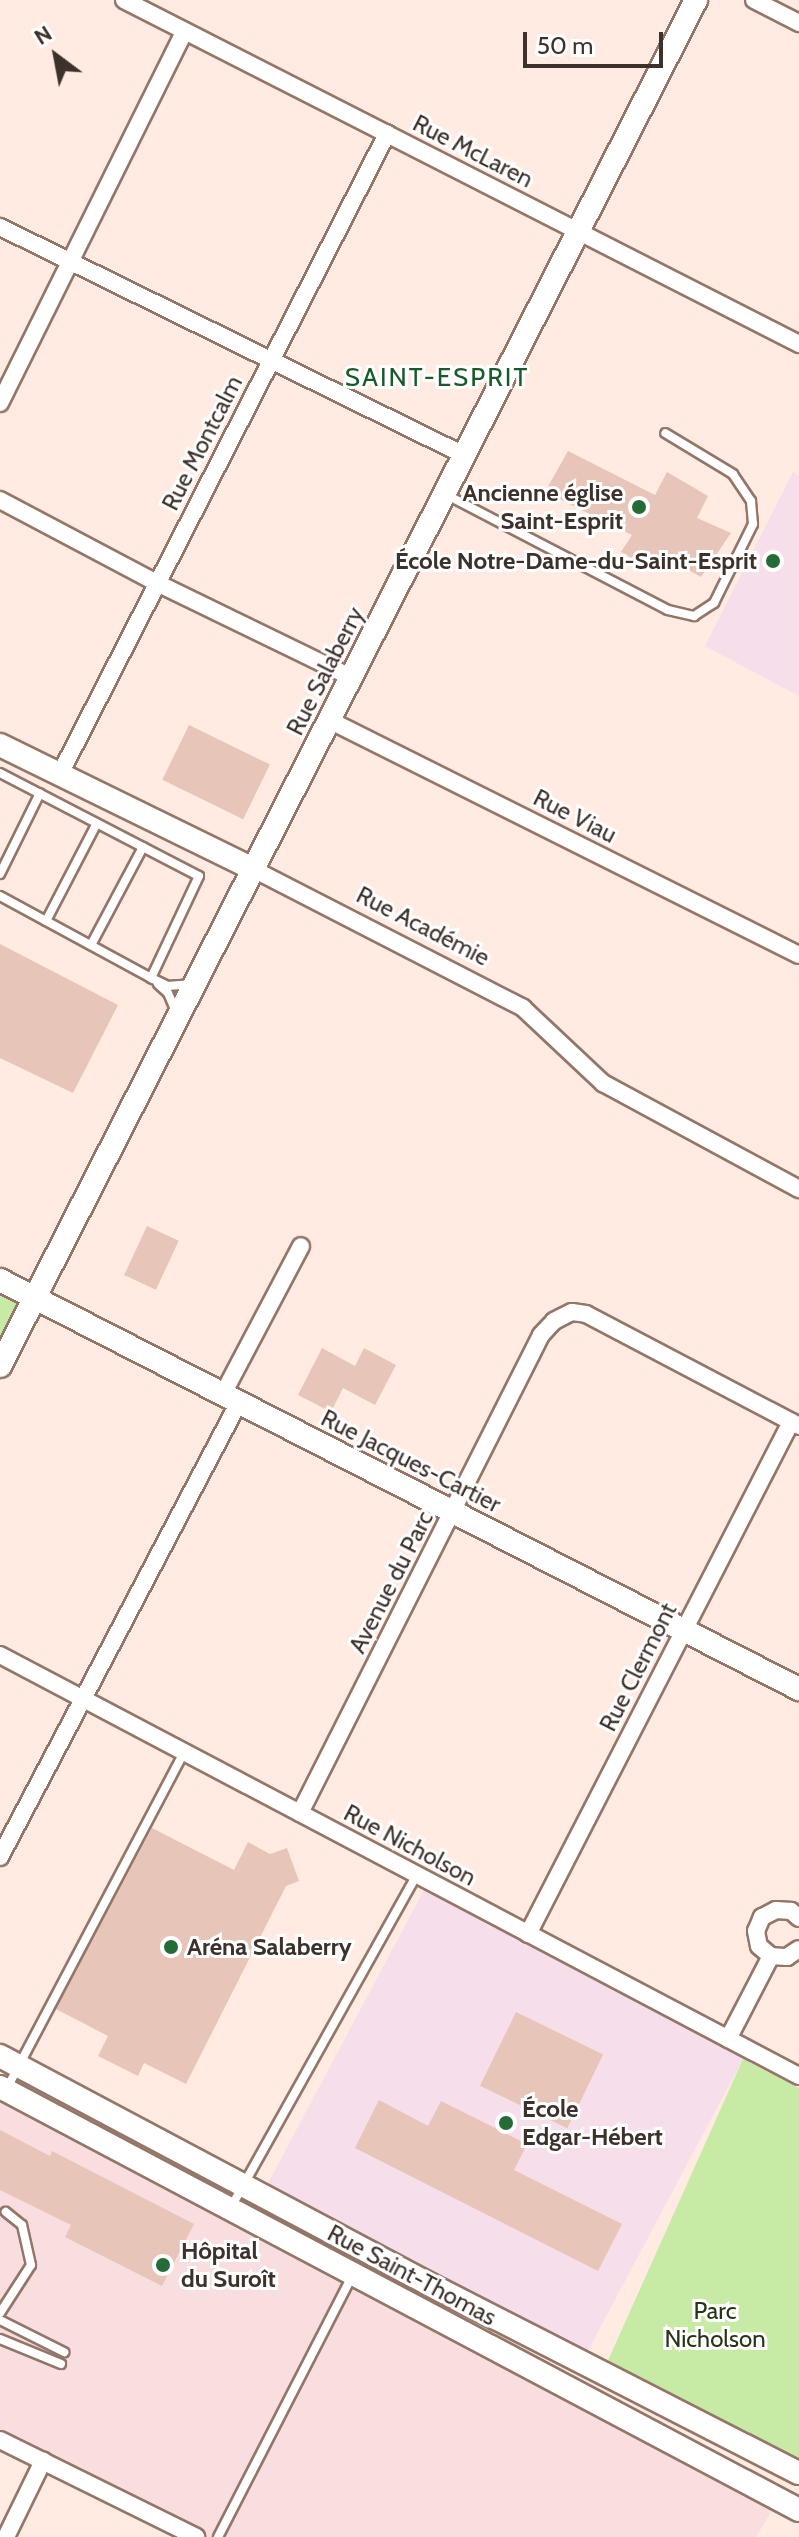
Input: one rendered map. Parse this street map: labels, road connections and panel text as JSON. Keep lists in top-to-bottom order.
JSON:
{
  "streets": {
    "street": [
      "Rue McLaren",
      "Rue Montcalm",
      "Rue Salaberry",
      "Rue Viau",
      "Rue Académie",
      "Rue Jacques-Cartier",
      "Avenue du Parc",
      "Rue Clermont",
      "Rue Nicholson",
      "Rue Saint-Thomas"
    ]
  },
  "crossings": [
    ["Rue McLaren", "Rue Montcalm"],
    ["Rue McLaren", "Rue Salaberry"],
    ["Rue Montcalm", "Rue Académie"],
    ["Rue Salaberry", "Rue Viau"],
    ["Rue Salaberry", "Rue Académie"],
    ["Rue Salaberry", "Rue Jacques-Cartier"],
    ["Rue Jacques-Cartier", "Avenue du Parc"],
    ["Rue Jacques-Cartier", "Rue Clermont"],
    ["Avenue du Parc", "Rue Clermont"],
    ["Avenue du Parc", "Rue Nicholson"],
    ["Rue Clermont", "Rue Nicholson"]
  ],
  "districts": ["SAINT-ESPRIT"],
  "parks": ["Parc Nicholson"],
  "places": [
    "Ancienne église Saint-Esprit",
    "École Notre-Dame-du-Saint-Esprit",
    "Aréna Salaberry",
    "École Edgar-Hébert",
    "Hôpital du Suroît"
  ],
  "scale_bar": "50 m",
  "north": "top left"
}
